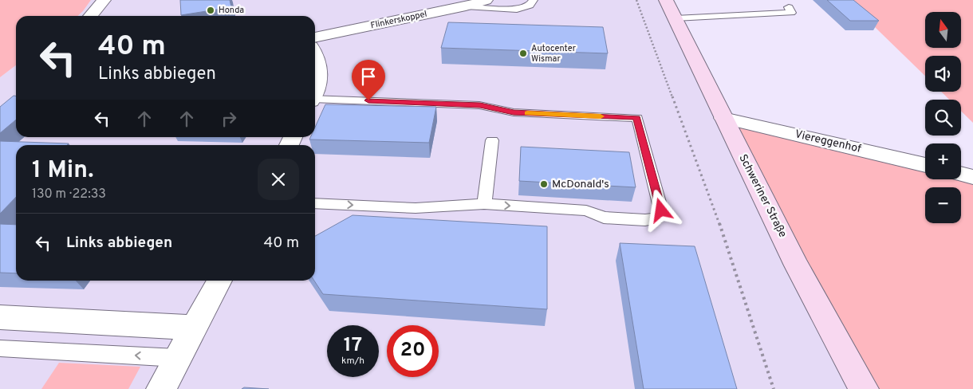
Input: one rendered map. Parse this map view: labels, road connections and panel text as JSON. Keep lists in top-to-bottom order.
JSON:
{
  "streets": {
    "main road": ["Schweriner Straße"],
    "street": ["Flinkerskoppel", "Viereggenhof"]
  },
  "crossings": [
    ["Viereggenhof", "Schweriner Straße"]
  ],
  "places": ["Honda", "Autocenter Wismar", "McDonald's"],
  "north": "top",
  "page": {
    "map_buttons": ["+", "−"],
    "turn": ["40 m", "Links abbiegen"],
    "heading": ["1 Min.", "130 m · 22:33"],
    "list": [
      {
        "name": "Links abbiegen",
        "value": "40 m"
      }
    ],
    "speed": "17 km/h",
    "limit": "20"
  }
}
